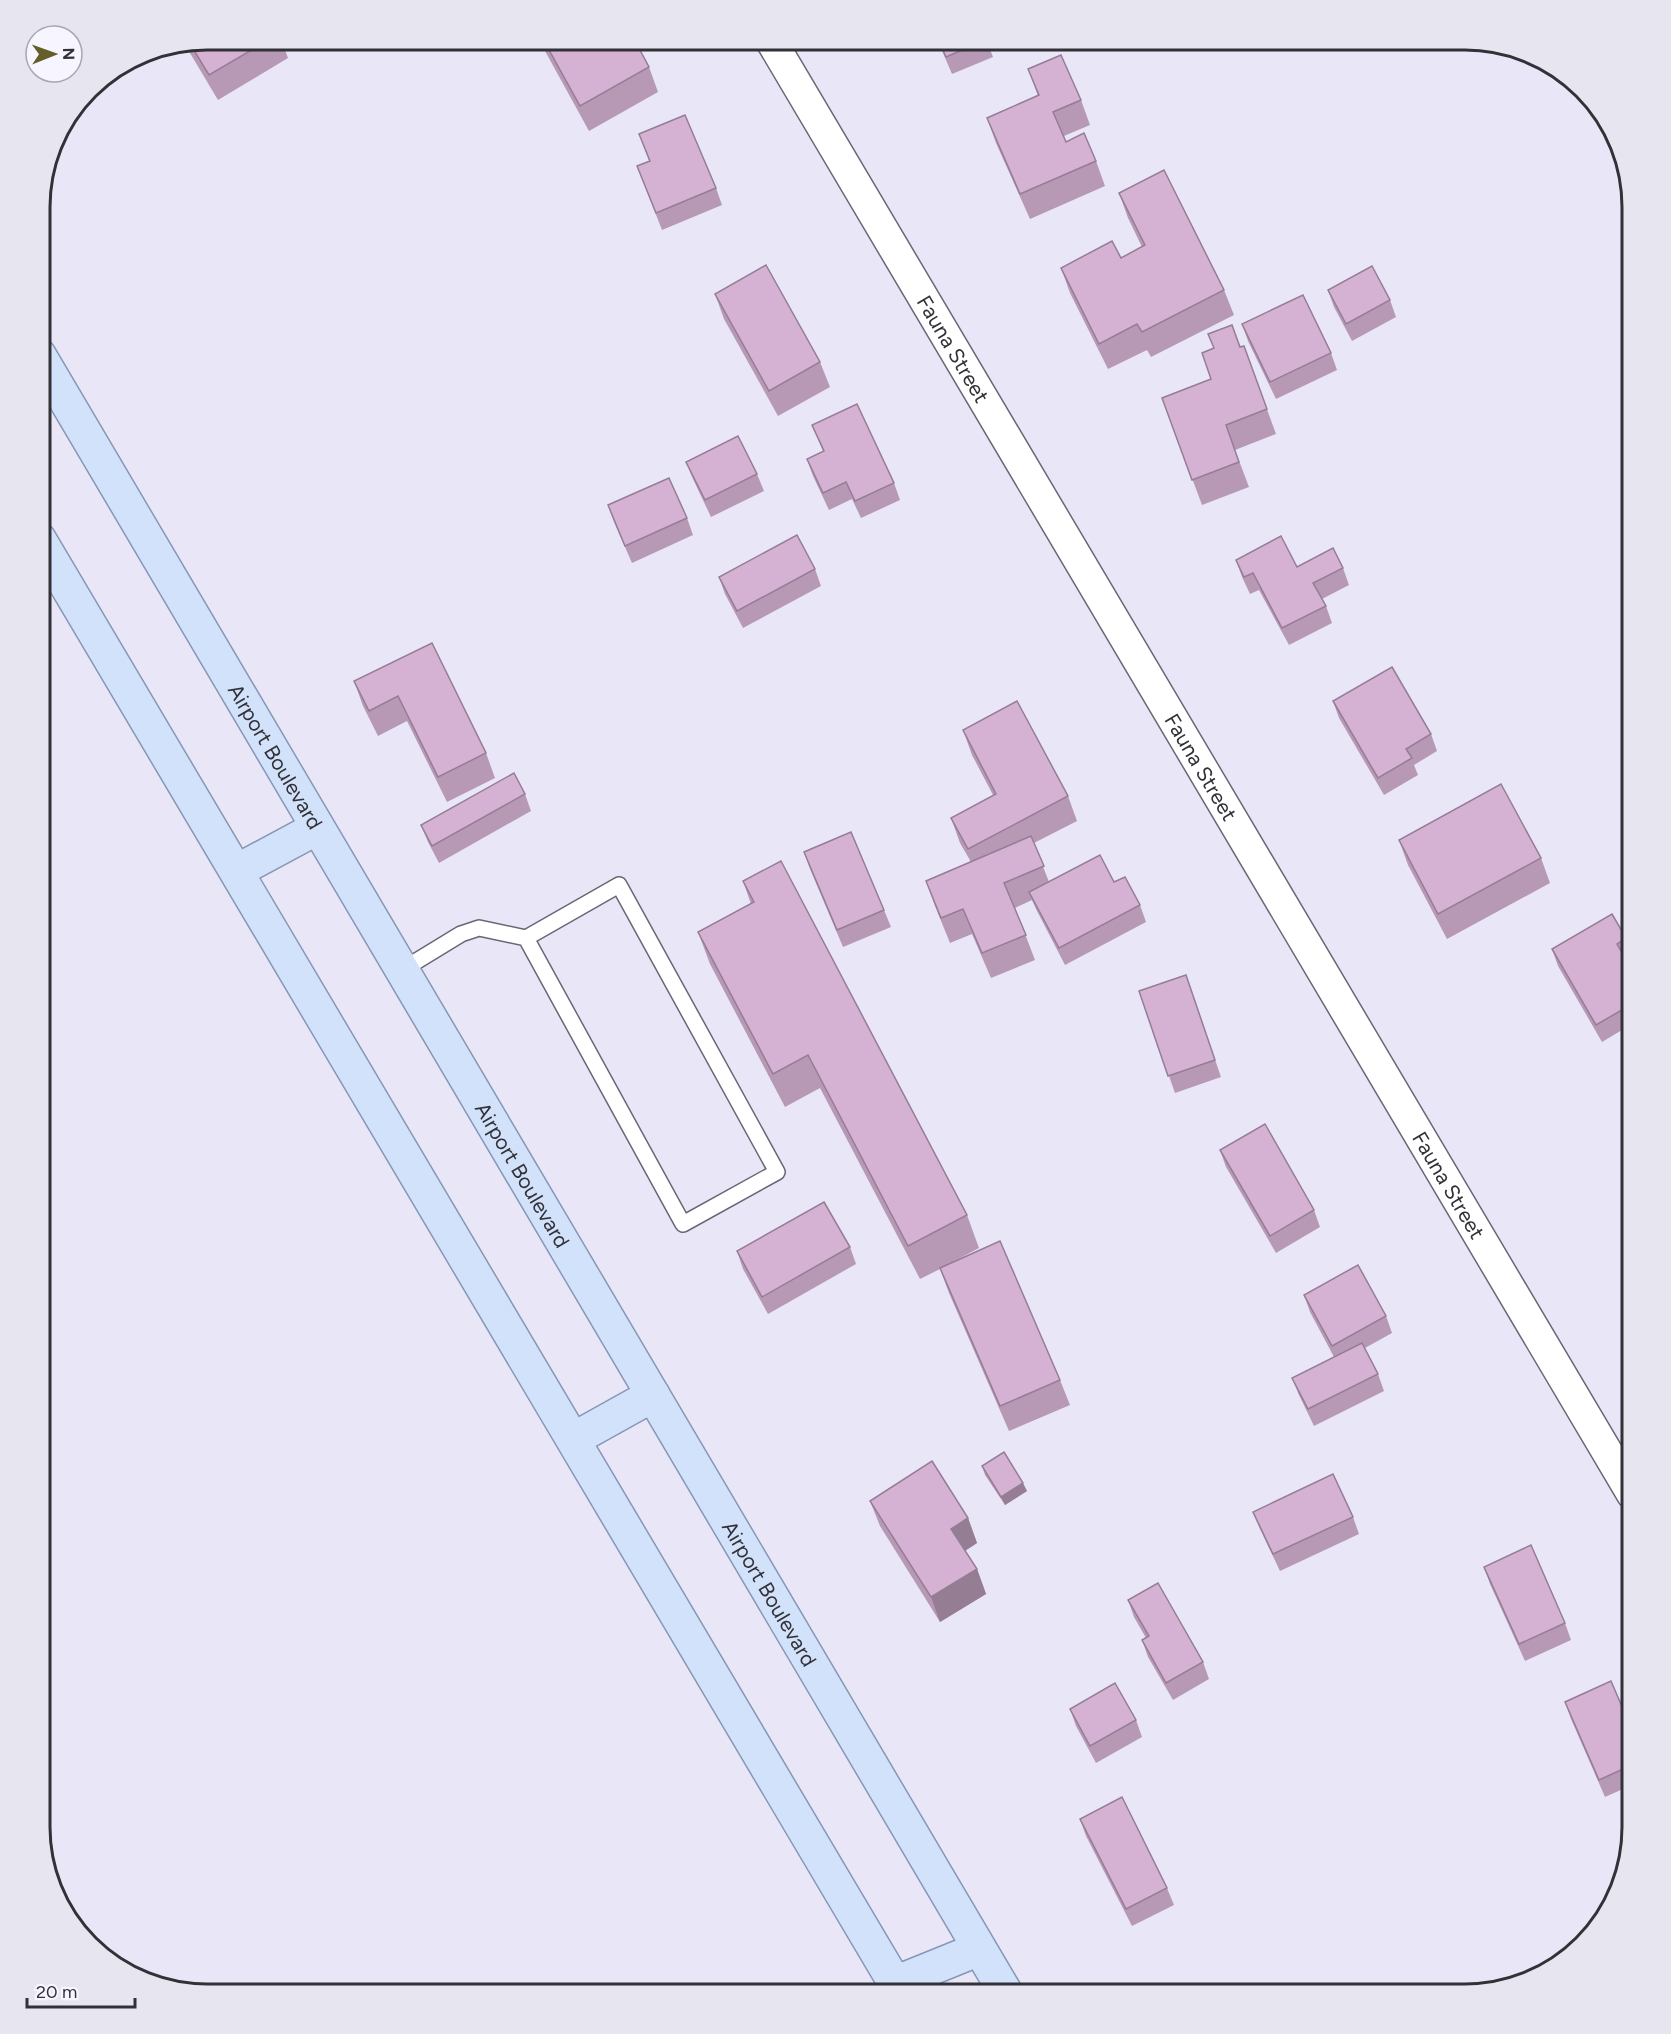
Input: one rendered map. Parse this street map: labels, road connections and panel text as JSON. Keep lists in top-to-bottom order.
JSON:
{
  "streets": {
    "main road": ["Airport Boulevard"],
    "street": ["Fauna Street"]
  },
  "scale_bar": "20 m",
  "north": "right"
}
